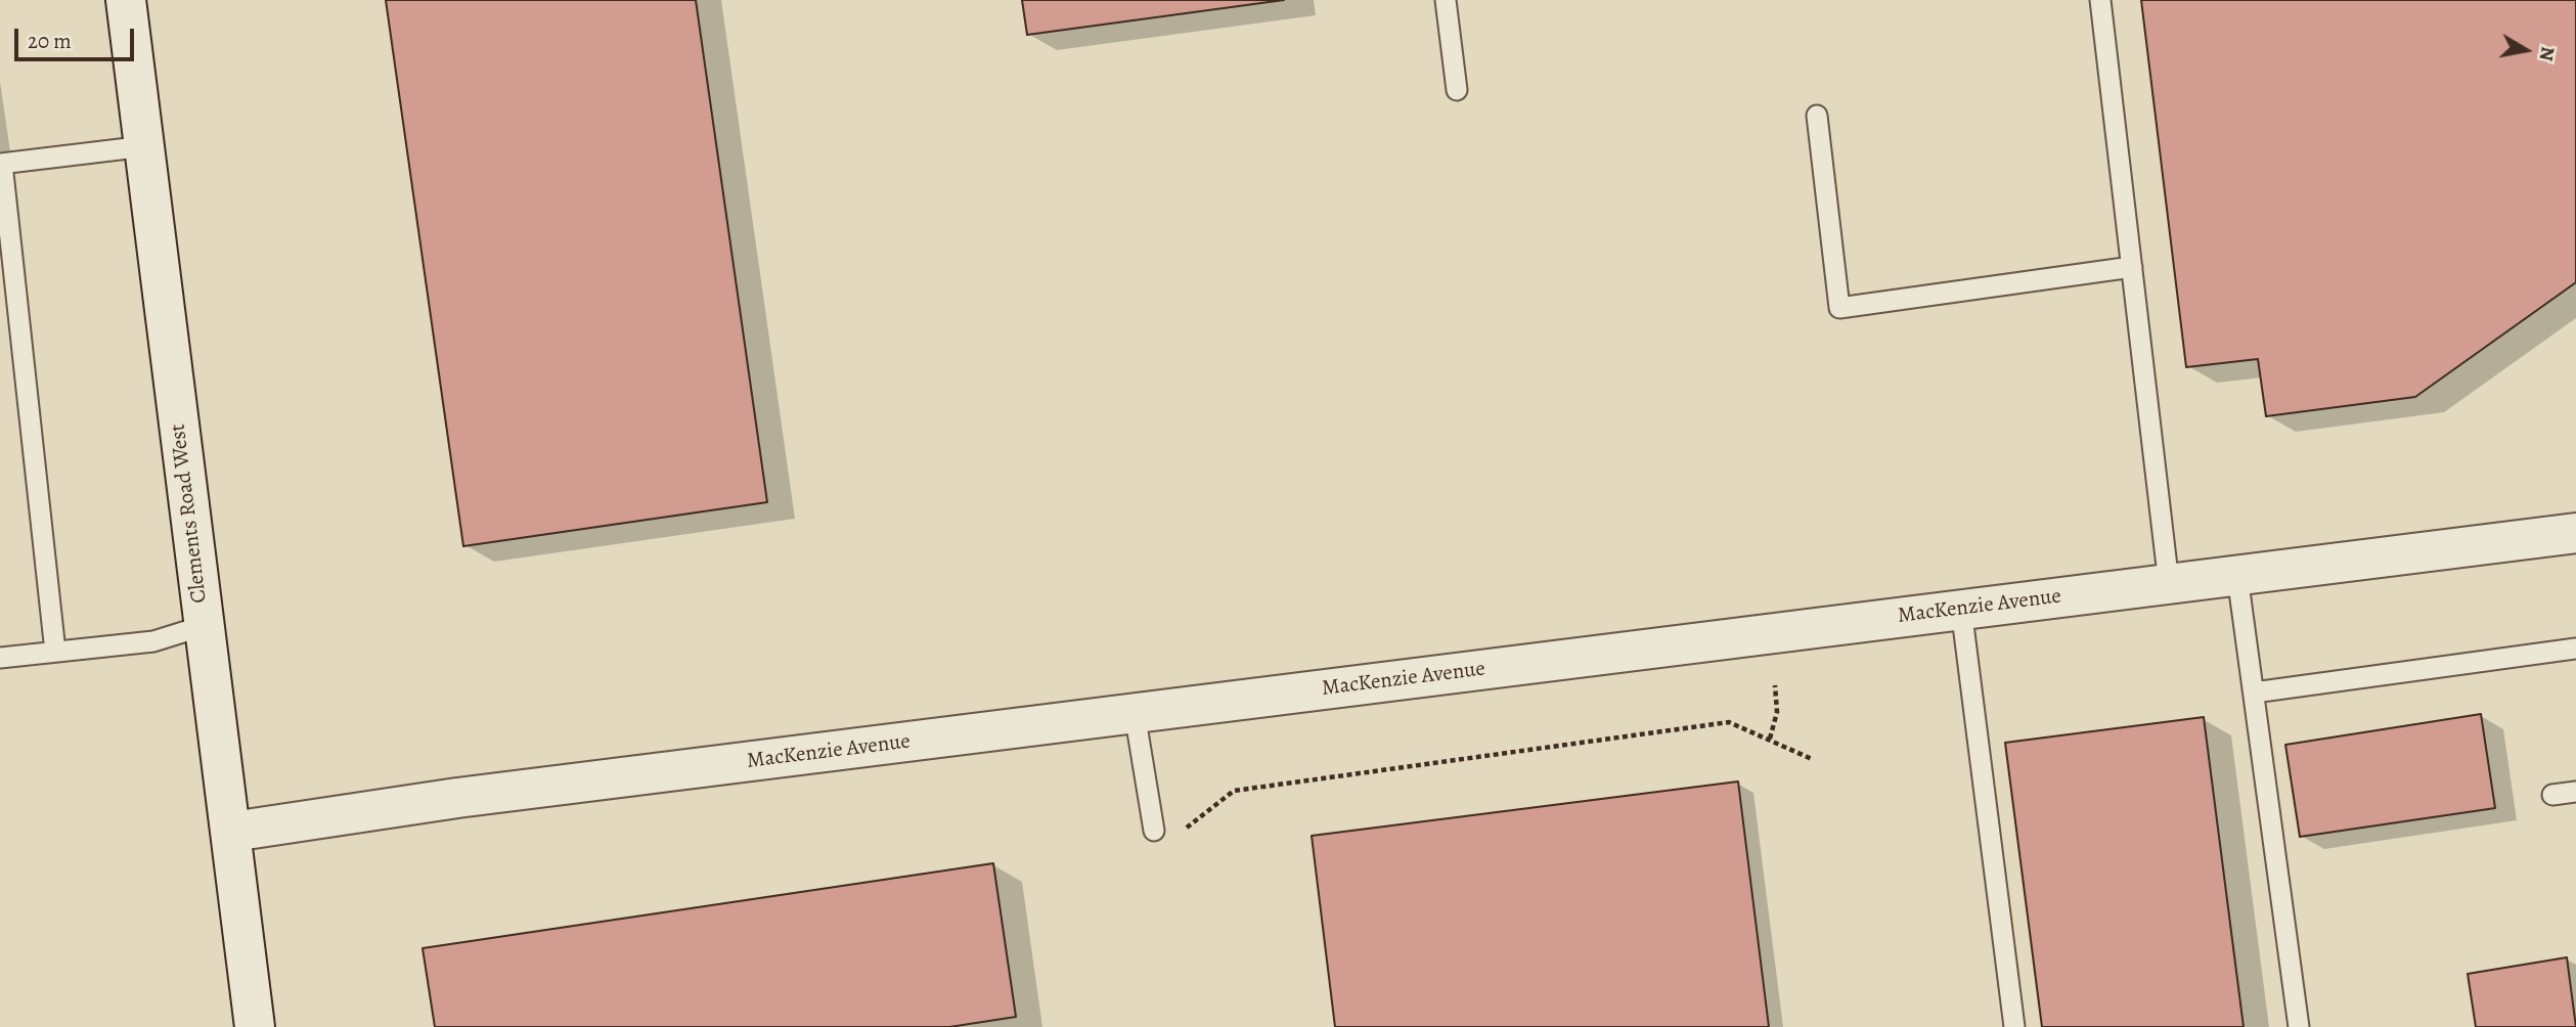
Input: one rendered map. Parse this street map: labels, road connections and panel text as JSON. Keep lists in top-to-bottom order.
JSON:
{
  "streets": {
    "street": ["Clements Road West", "MacKenzie Avenue"]
  },
  "crossings": [
    ["Clements Road West", "MacKenzie Avenue"]
  ],
  "scale_bar": "20 m",
  "north": "right"
}
